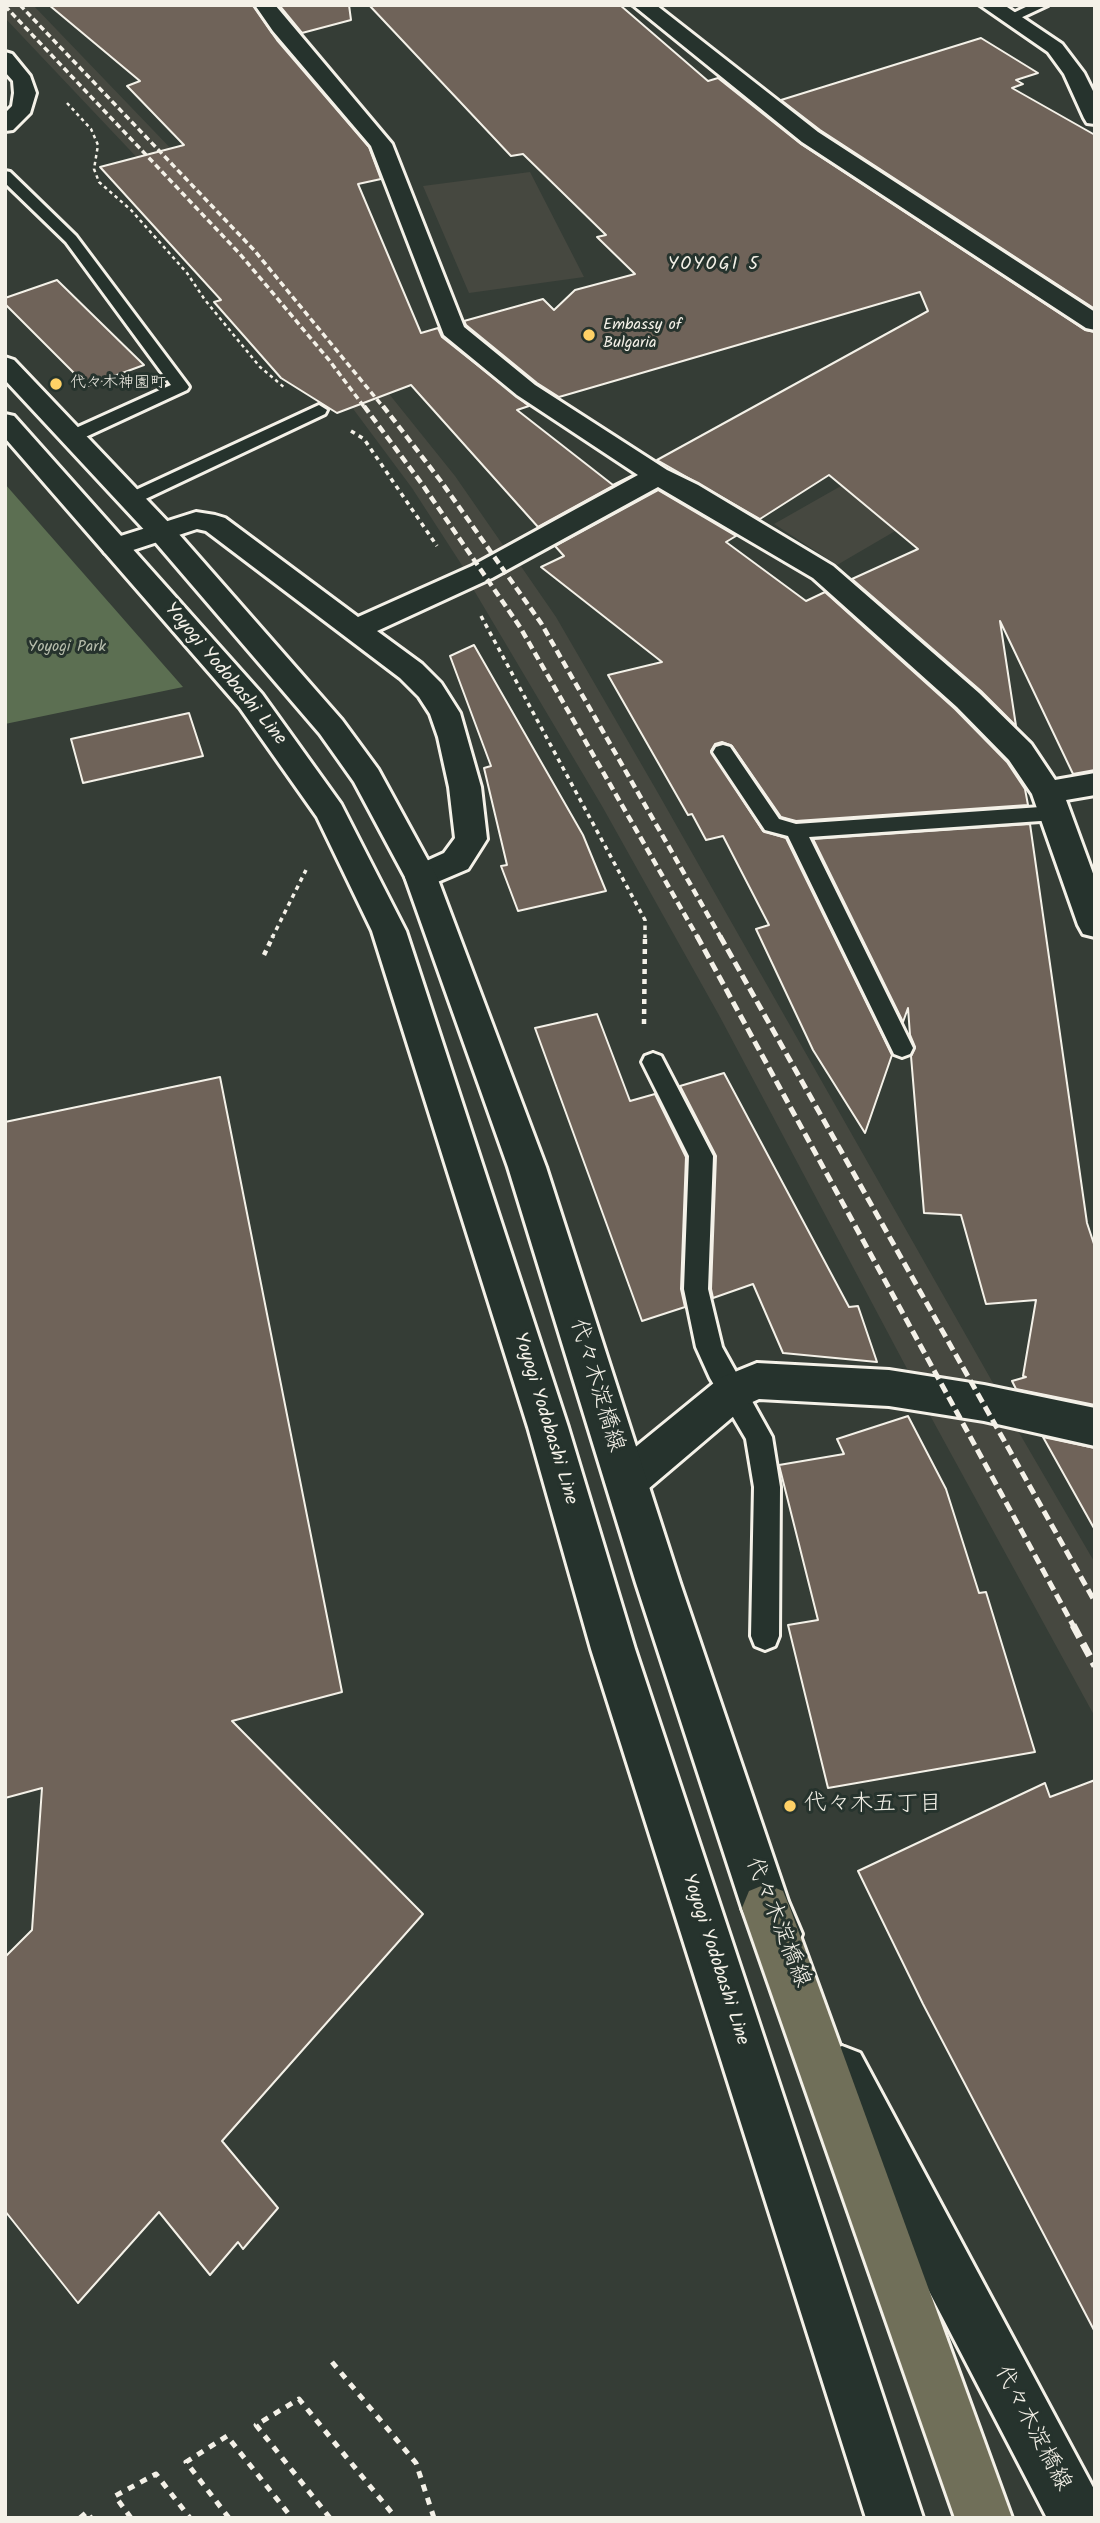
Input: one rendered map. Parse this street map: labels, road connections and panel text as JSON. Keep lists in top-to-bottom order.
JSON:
{
  "streets": {
    "street": ["Yoyogi Yodobashi Line", "代々木淀橋線"]
  },
  "districts": ["YOYOGI 5"],
  "parks": ["Yoyogi Park"],
  "places": ["Embassy of Bulgaria", "代々木神園町", "代々木五丁目"]
}
